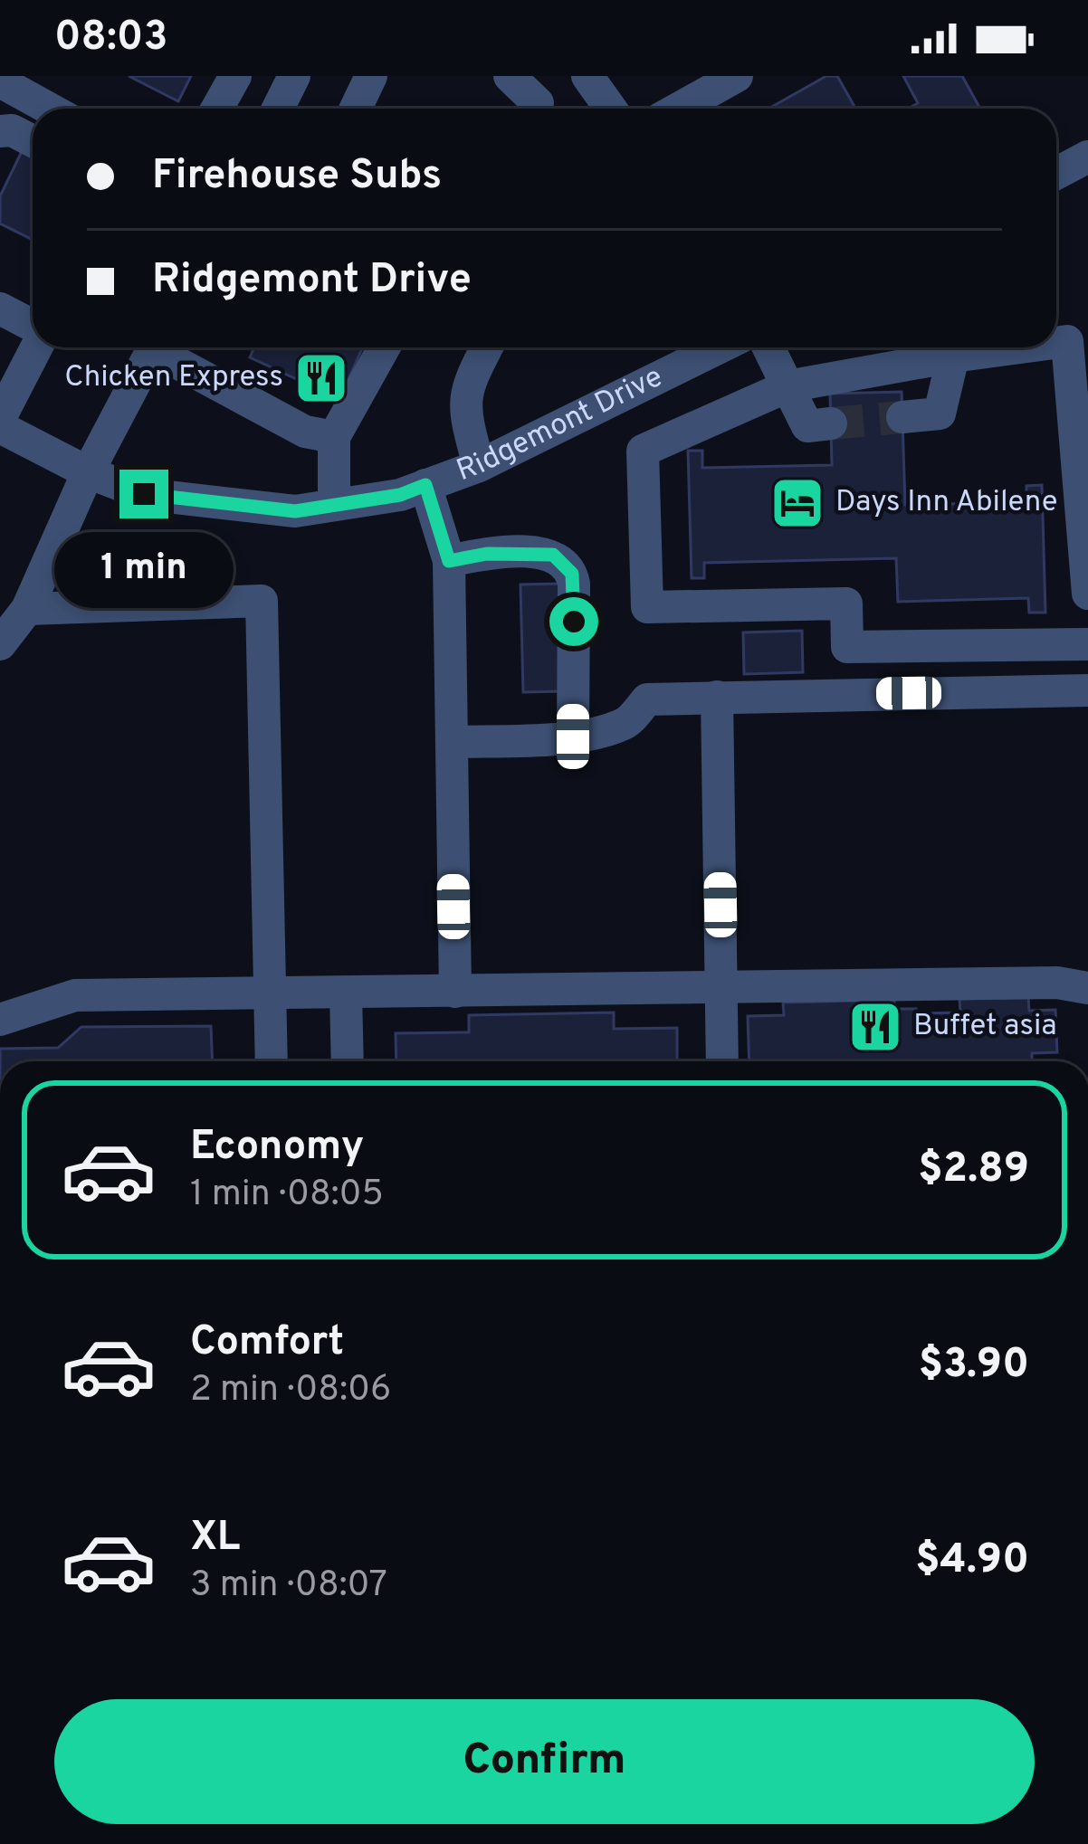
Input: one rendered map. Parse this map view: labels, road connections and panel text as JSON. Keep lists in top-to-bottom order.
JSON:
{
  "streets": {
    "street": ["Ridgemont Drive"]
  },
  "places": {
    "restaurant": ["Chicken Express", "Buffet asia"],
    "hotel": ["Days Inn Abilene"]
  },
  "page": {
    "status": "08:03",
    "banner": ["Firehouse Subs", "Ridgemont Drive"],
    "bubble": "1 min",
    "list": [
      {
        "name": "Economy",
        "note": "1 min · 08:05",
        "value": "$2.89"
      },
      {
        "name": "Comfort",
        "note": "2 min · 08:06",
        "value": "$3.90"
      },
      {
        "name": "XL",
        "note": "3 min · 08:07",
        "value": "$4.90"
      }
    ],
    "buttons": "Confirm"
  }
}
